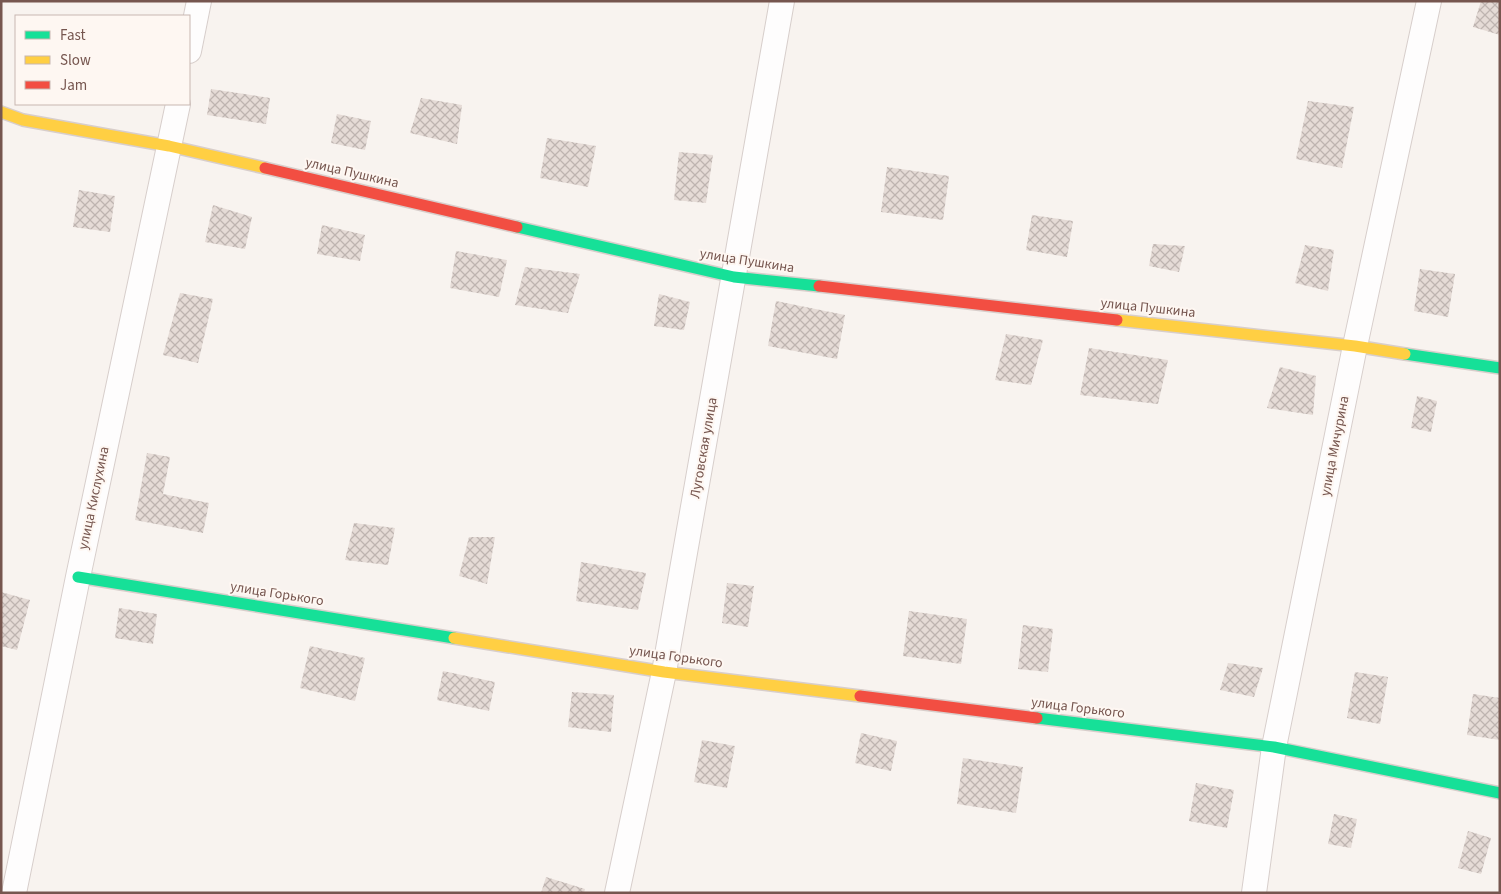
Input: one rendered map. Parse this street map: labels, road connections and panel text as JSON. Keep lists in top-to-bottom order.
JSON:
{
  "streets": {
    "street": [
      "улица Пушкина",
      "улица Мичурина",
      "Луговская улица",
      "улица Кислухина",
      "улица Горького"
    ]
  },
  "crossings": [
    ["улица Пушкина", "улица Мичурина"],
    ["улица Пушкина", "Луговская улица"],
    ["улица Пушкина", "улица Кислухина"],
    ["улица Мичурина", "улица Горького"],
    ["Луговская улица", "улица Горького"],
    ["улица Кислухина", "улица Горького"]
  ],
  "legend": ["Fast", "Slow", "Jam"]
}
